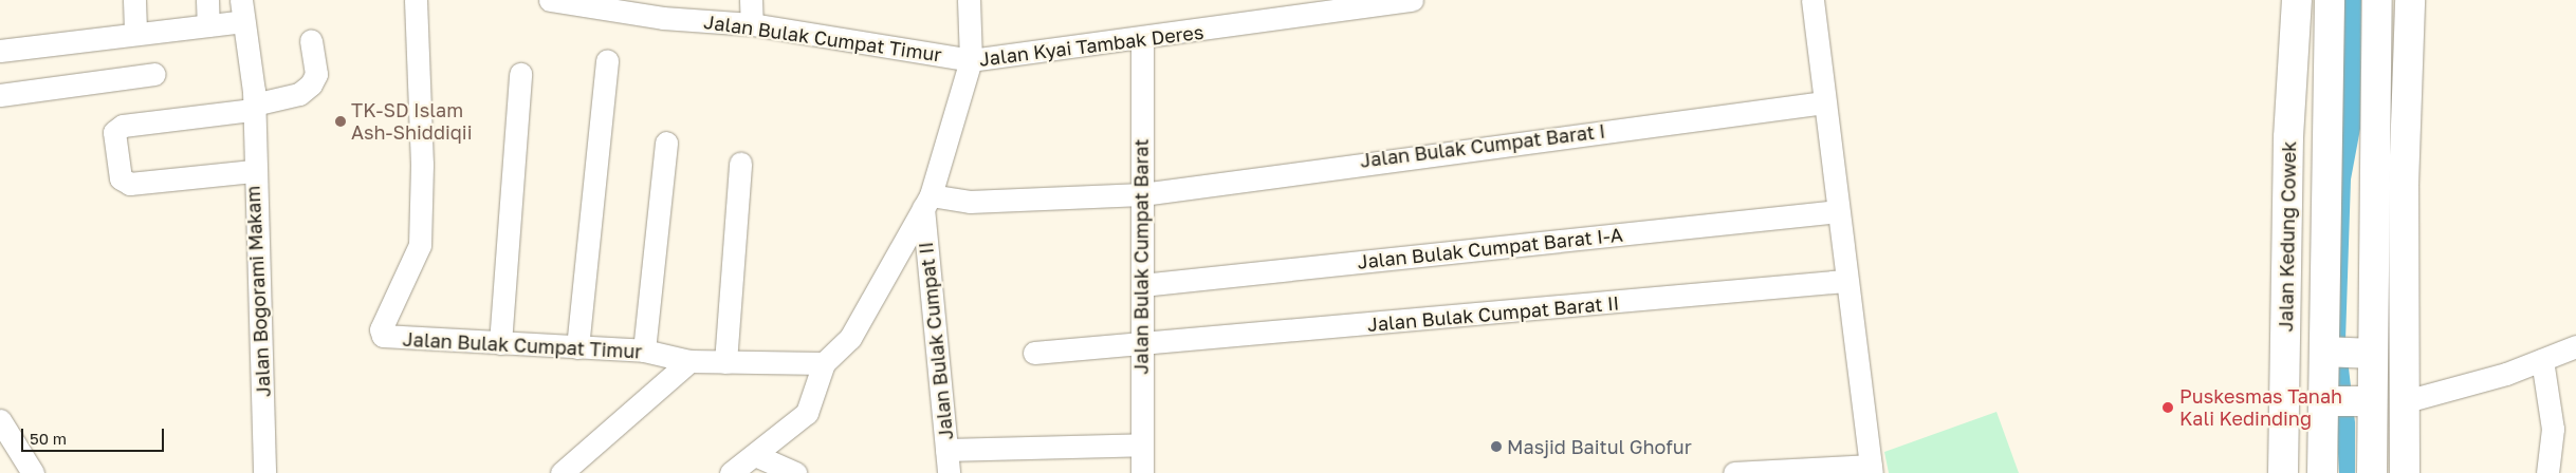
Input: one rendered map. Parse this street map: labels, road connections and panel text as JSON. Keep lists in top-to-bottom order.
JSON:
{
  "streets": {
    "main road": ["Jalan Kedung Cowek"],
    "street": [
      "Jalan Bulak Cumpat Timur",
      "Jalan Kyai Tambak Deres",
      "Jalan Bulak Cumpat Barat I",
      "Jalan Bulak Cumpat Barat I-A",
      "Jalan Bulak Cumpat Barat",
      "Jalan Bogorami Makam",
      "Jalan Bulak Cumpat Barat II",
      "Jalan Bulak Cumpat II"
    ]
  },
  "crossings": [
    ["Jalan Bulak Cumpat Timur", "Jalan Kyai Tambak Deres"],
    ["Jalan Kyai Tambak Deres", "Jalan Bulak Cumpat Barat I"],
    ["Jalan Kyai Tambak Deres", "Jalan Bulak Cumpat Barat"],
    ["Jalan Kyai Tambak Deres", "Jalan Bulak Cumpat II"],
    ["Jalan Bulak Cumpat Barat I", "Jalan Bulak Cumpat Barat"],
    ["Jalan Bulak Cumpat Barat I", "Jalan Bulak Cumpat II"],
    ["Jalan Bulak Cumpat Barat I-A", "Jalan Bulak Cumpat Barat"],
    ["Jalan Bulak Cumpat Barat", "Jalan Bulak Cumpat Barat II"]
  ],
  "places": ["TK-SD Islam Ash-Shiddiqii", "Puskesmas Tanah Kali Kedinding", "Masjid Baitul Ghofur"],
  "scale_bar": "50 m"
}
